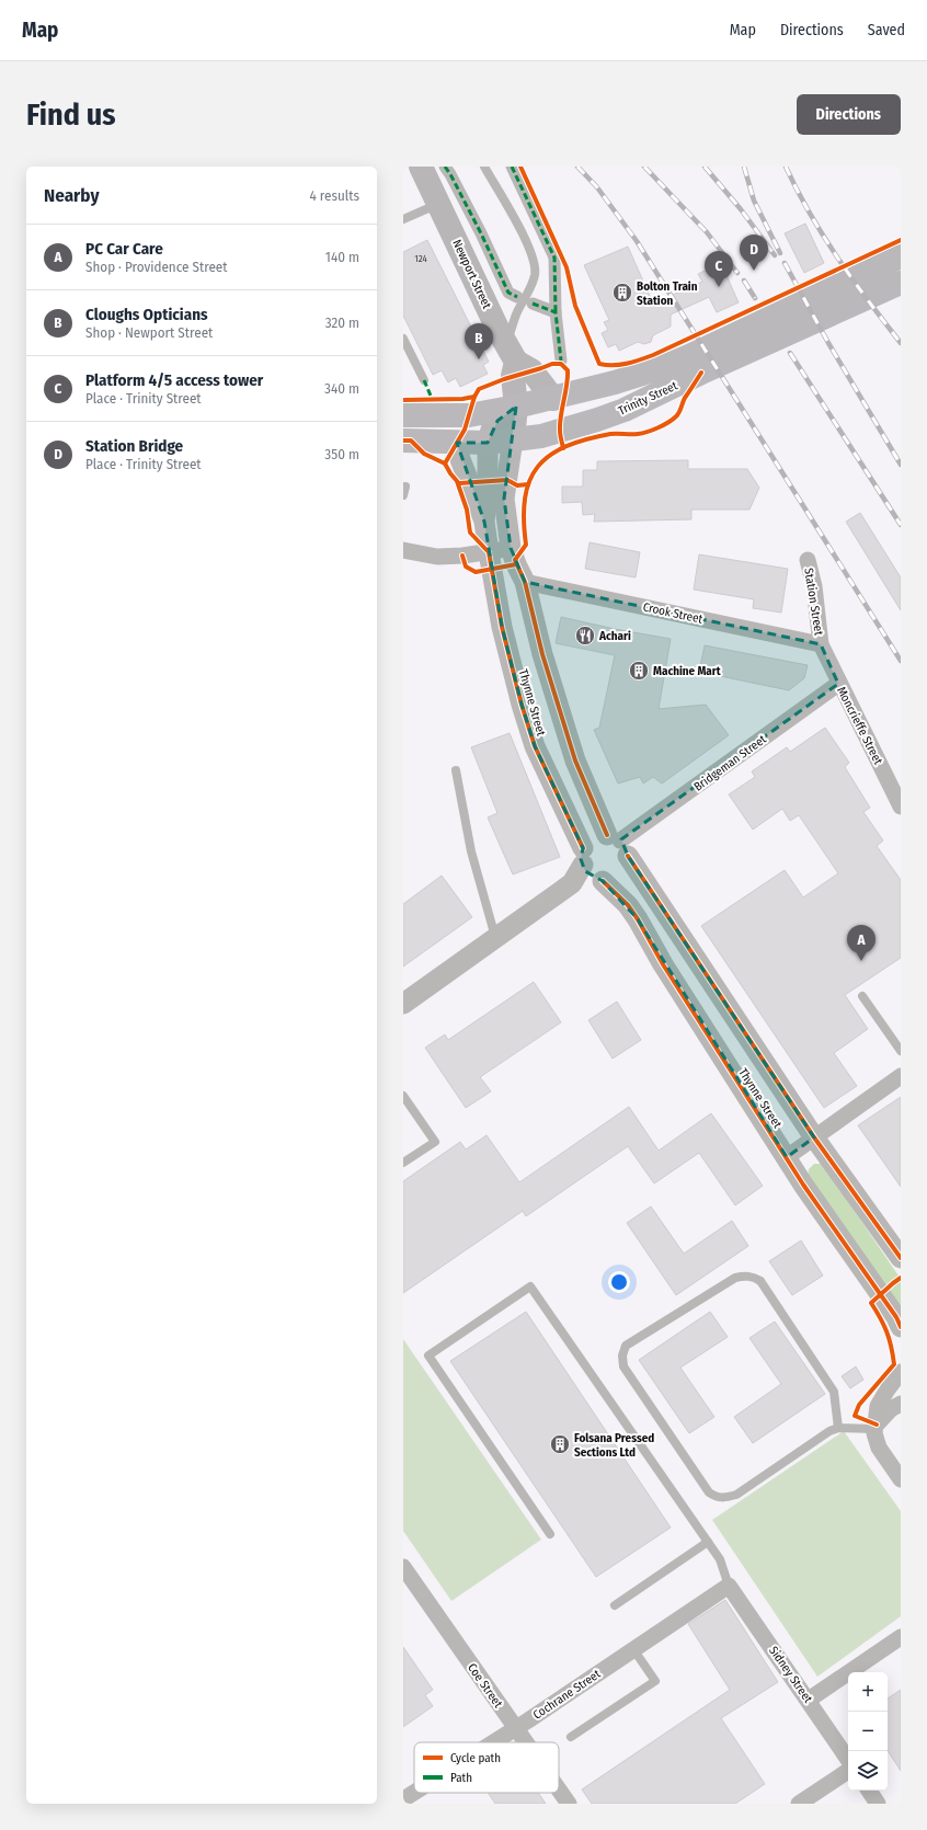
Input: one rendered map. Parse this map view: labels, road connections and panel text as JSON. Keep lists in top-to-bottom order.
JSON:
{
  "streets": {
    "main road": ["Newport Street", "Trinity Street", "Thynne Street"],
    "street": [
      "Station Street",
      "Crook Street",
      "Moncrieffe Street",
      "Bridgeman Street",
      "Sidney Street",
      "Coe Street",
      "Cochrane Street"
    ]
  },
  "crossings": [
    ["Trinity Street", "Thynne Street"],
    ["Station Street", "Crook Street"],
    ["Station Street", "Moncrieffe Street"],
    ["Crook Street", "Thynne Street"],
    ["Crook Street", "Moncrieffe Street"],
    ["Thynne Street", "Bridgeman Street"],
    ["Moncrieffe Street", "Bridgeman Street"],
    ["Sidney Street", "Cochrane Street"],
    ["Coe Street", "Cochrane Street"]
  ],
  "places": {
    "building": ["Bolton Train Station", "Machine Mart", "Folsana Pressed Sections Ltd"],
    "restaurant": ["Achari"]
  },
  "house_numbers": ["124"],
  "legend": ["Cycle path", "Path"],
  "page": {
    "header": "Map",
    "nav": ["Map", "Directions", "Saved"],
    "buttons": "Directions",
    "title": "Find us",
    "heading": ["Nearby", "4 results"],
    "list": [
      {
        "mark": "A",
        "name": "PC Car Care",
        "note": "Shop · Providence Street",
        "value": "140 m"
      },
      {
        "mark": "B",
        "name": "Cloughs Opticians",
        "note": "Shop · Newport Street",
        "value": "320 m"
      },
      {
        "mark": "C",
        "name": "Platform 4/5 access tower",
        "note": "Place · Trinity Street",
        "value": "340 m"
      },
      {
        "mark": "D",
        "name": "Station Bridge",
        "note": "Place · Trinity Street",
        "value": "350 m"
      }
    ],
    "pins": [
      "D",
      "C",
      "B",
      "A"
    ],
    "map_buttons": ["+", "−"]
  }
}
